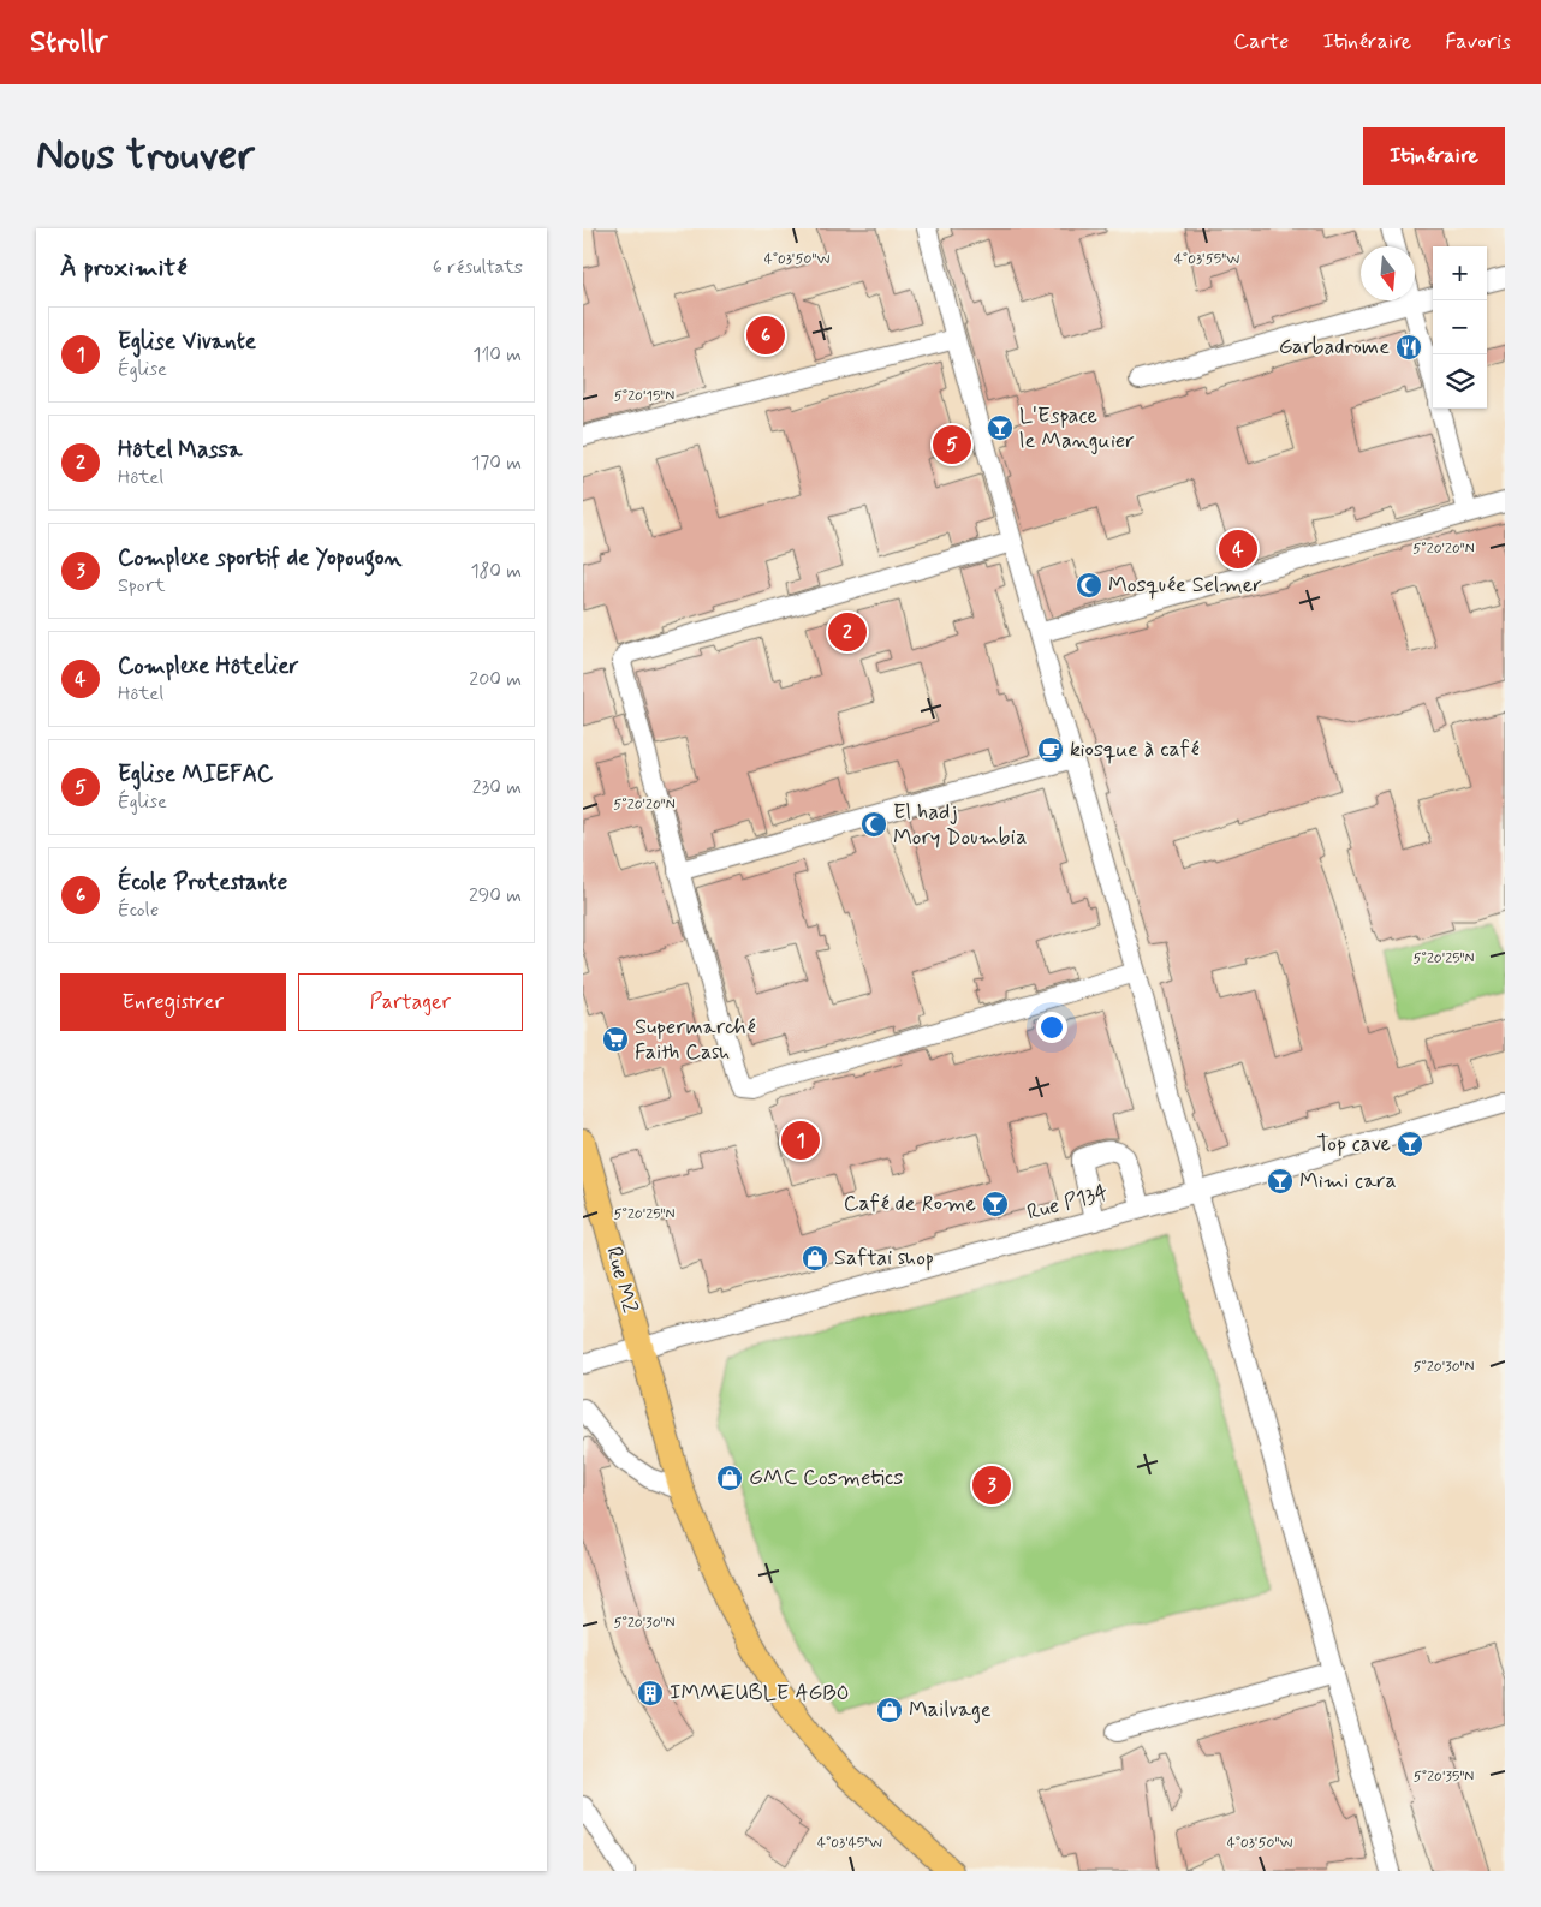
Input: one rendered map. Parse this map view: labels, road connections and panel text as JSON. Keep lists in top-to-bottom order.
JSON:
{
  "streets": {
    "main road": ["Rue M2"],
    "street": ["Rue P134"]
  },
  "crossings": [
    ["Rue P134", "Rue M2"]
  ],
  "places": {
    "restaurant": ["Garbadrome"],
    "bar": [
      "L'Espace le Manguier",
      "Top cave",
      "Mimi cara",
      "Café de Rome"
    ],
    "mosque": ["Mosquée Selmer", "El hadj Mory Doumbia"],
    "cafe": ["kiosque à café"],
    "supermarket": ["Supermarché Faith Cash"],
    "shop": ["Saftai shop", "GMC Cosmetics", "Mailvage"],
    "building": ["IMMEUBLE AGBO"]
  },
  "north": "bottom",
  "page": {
    "header": "Strollr",
    "nav": ["Carte", "Itinéraire", "Favoris"],
    "buttons": [
      "Itinéraire",
      ["Enregistrer", "Partager"]
    ],
    "title": "Nous trouver",
    "heading": ["À proximité", "6 résultats"],
    "map_buttons": ["+", "−"],
    "list": [
      {
        "mark": "1",
        "name": "Eglise Vivante",
        "note": "Église",
        "value": "110 m"
      },
      {
        "mark": "2",
        "name": "Hôtel Massa",
        "note": "Hôtel",
        "value": "170 m"
      },
      {
        "mark": "3",
        "name": "Complexe sportif de Yopougon",
        "note": "Sport",
        "value": "180 m"
      },
      {
        "mark": "4",
        "name": "Complexe Hôtelier",
        "note": "Hôtel",
        "value": "200 m"
      },
      {
        "mark": "5",
        "name": "Eglise MIEFAC",
        "note": "Église",
        "value": "230 m"
      },
      {
        "mark": "6",
        "name": "École Protestante",
        "note": "École",
        "value": "290 m"
      }
    ],
    "pins": [
      "6",
      "5",
      "4",
      "2",
      "1",
      "3"
    ]
  },
  "coordinates": [
    "4°03'50\"W",
    "4°03'55\"W",
    "5°20'15\"N",
    "5°20'20\"N",
    "5°20'25\"N",
    "5°20'30\"N",
    "5°20'35\"N",
    "4°03'45\"W"
  ]
}
